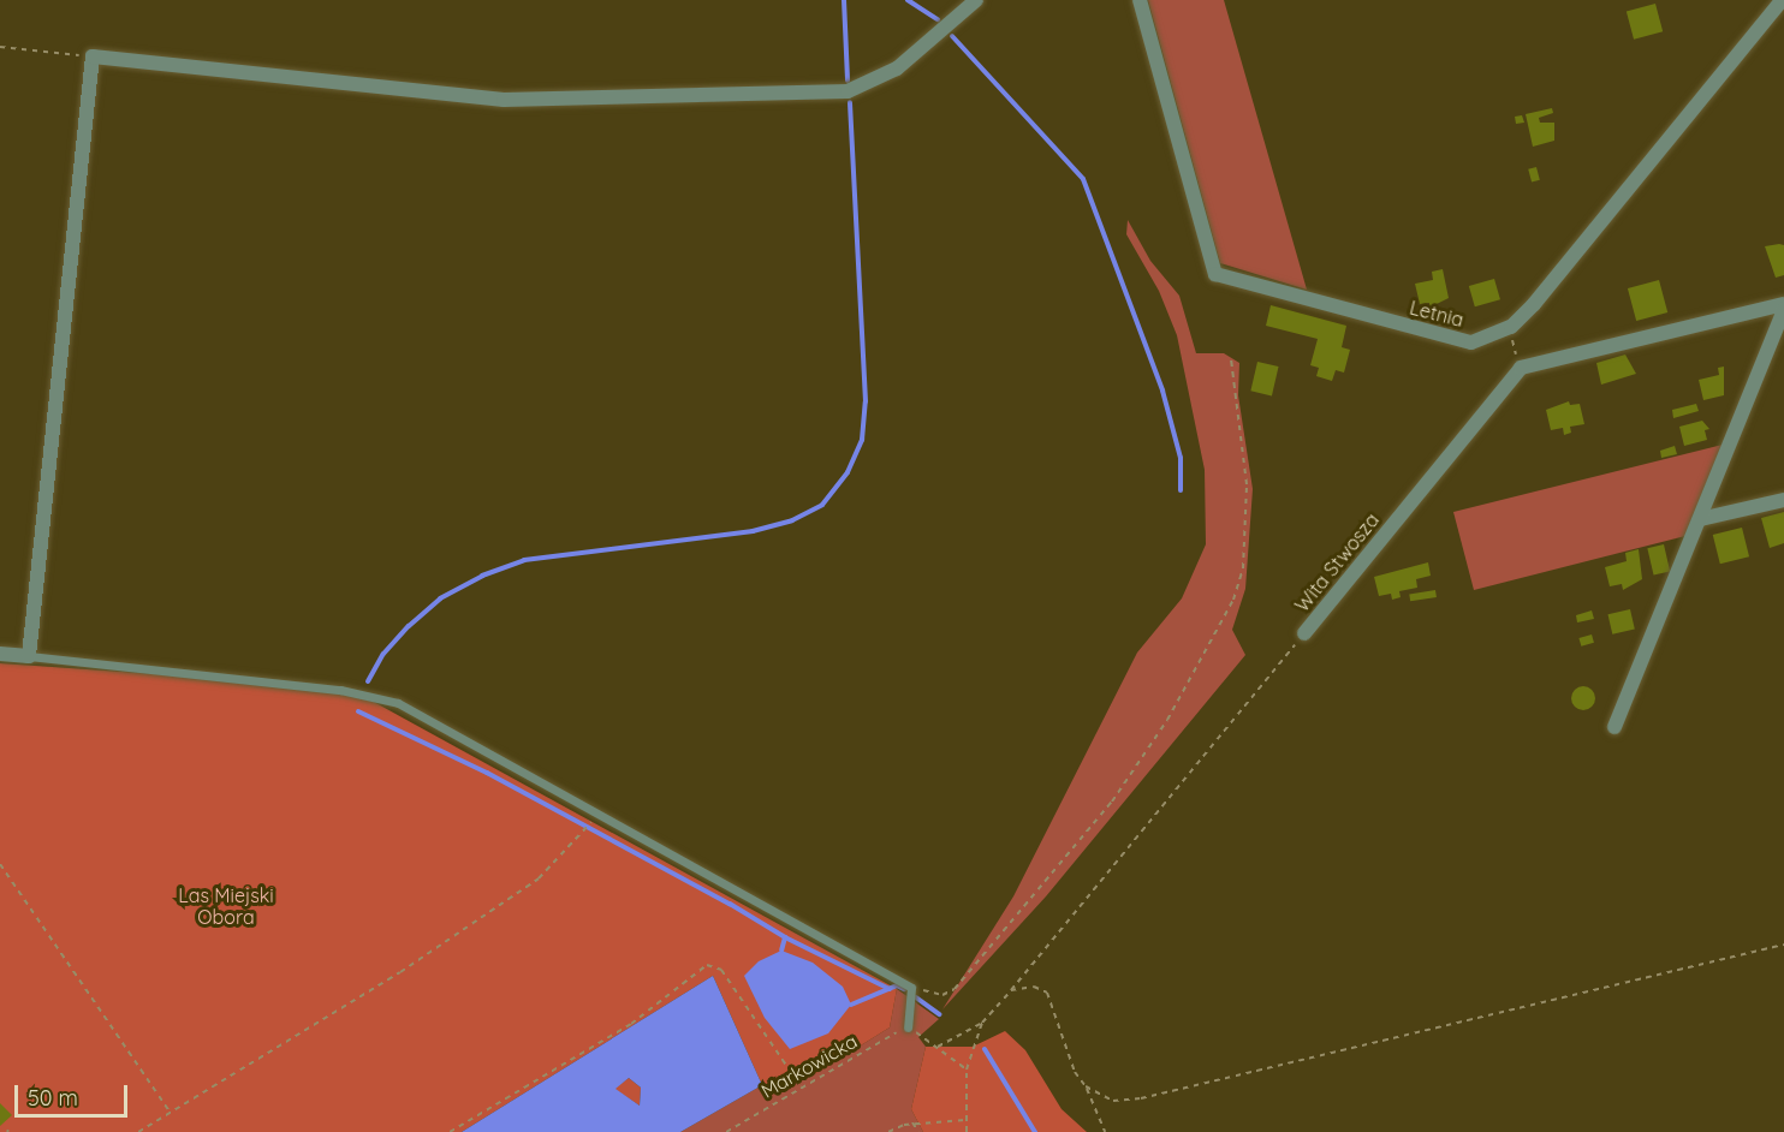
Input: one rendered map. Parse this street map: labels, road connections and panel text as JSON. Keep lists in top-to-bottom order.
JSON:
{
  "streets": {
    "street": ["Letnia", "Wita Stwosza"],
    "path": ["Markowicka"]
  },
  "parks": ["Las Miejski Obora"],
  "scale_bar": "50 m"
}
